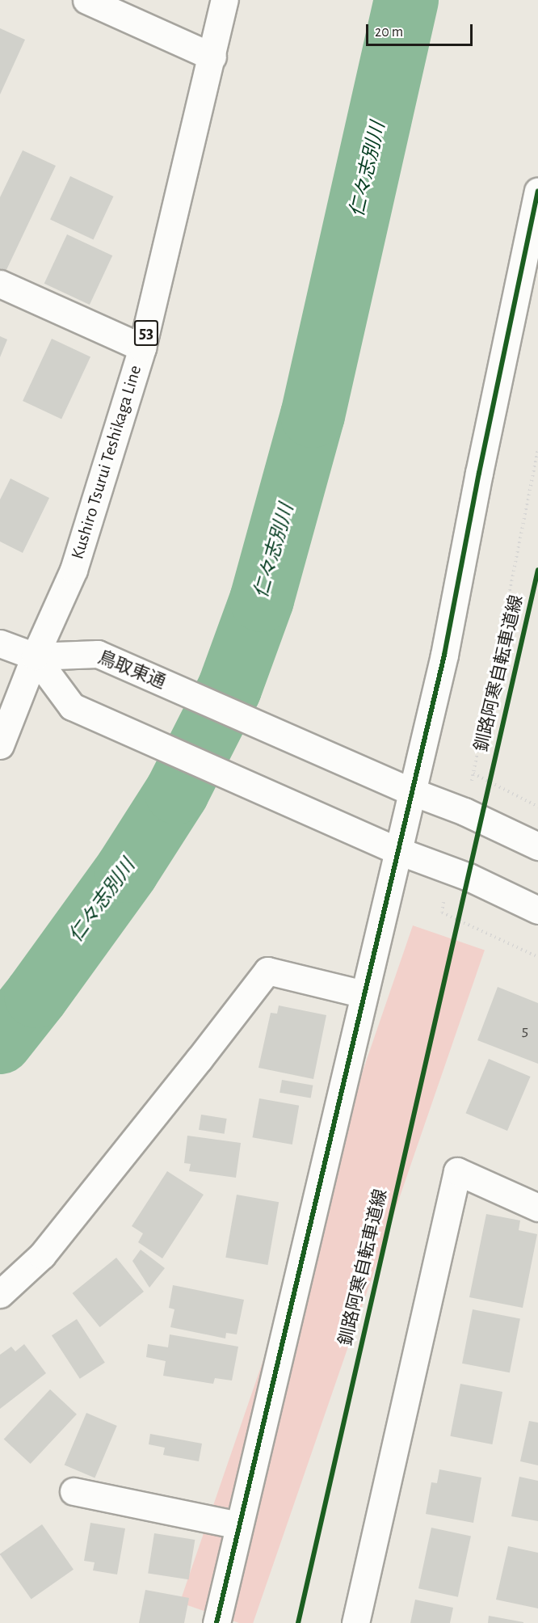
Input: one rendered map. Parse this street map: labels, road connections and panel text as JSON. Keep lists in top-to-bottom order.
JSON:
{
  "streets": {
    "street": ["53", "Kushiro Tsurui Teshikaga Line", "鳥取東通"],
    "cycle path": ["釧路阿寒自転車道線"]
  },
  "crossings": [
    ["Kushiro Tsurui Teshikaga Line", "鳥取東通"]
  ],
  "water": ["仁々志別川"],
  "house_numbers": ["5"],
  "scale_bar": "20 m"
}
